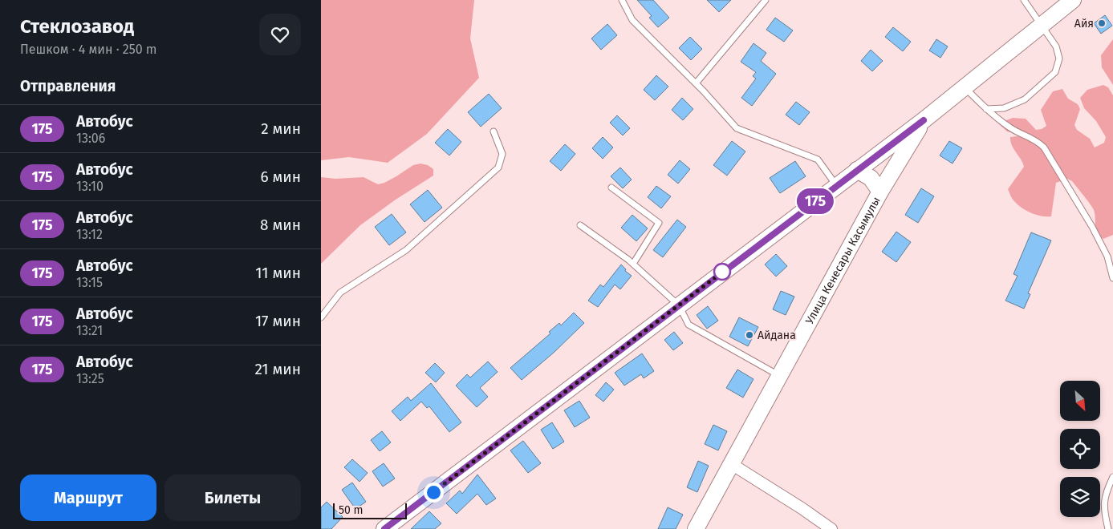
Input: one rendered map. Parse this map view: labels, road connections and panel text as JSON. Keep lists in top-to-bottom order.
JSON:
{
  "streets": {
    "main road": ["Улица Кенесары Касымулы"]
  },
  "places": ["Айя", "Айдана"],
  "lines": ["bus line 175"],
  "scale_bar": "50 m",
  "north": "bottom right",
  "page": {
    "heading": [
      ["Стеклозавод", "Пешком · 4 мин · 250 m"],
      "Отправления"
    ],
    "on_map": "175",
    "list": [
      {
        "mark": "175",
        "name": "Автобус",
        "note": "13:06",
        "value": "2 мин"
      },
      {
        "mark": "175",
        "name": "Автобус",
        "note": "13:10",
        "value": "6 мин"
      },
      {
        "mark": "175",
        "name": "Автобус",
        "note": "13:12",
        "value": "8 мин"
      },
      {
        "mark": "175",
        "name": "Автобус",
        "note": "13:15",
        "value": "11 мин"
      },
      {
        "mark": "175",
        "name": "Автобус",
        "note": "13:21",
        "value": "17 мин"
      },
      {
        "mark": "175",
        "name": "Автобус",
        "note": "13:25",
        "value": "21 мин"
      }
    ],
    "buttons": ["Маршрут", "Билеты"],
    "scale": "50 m"
  }
}
